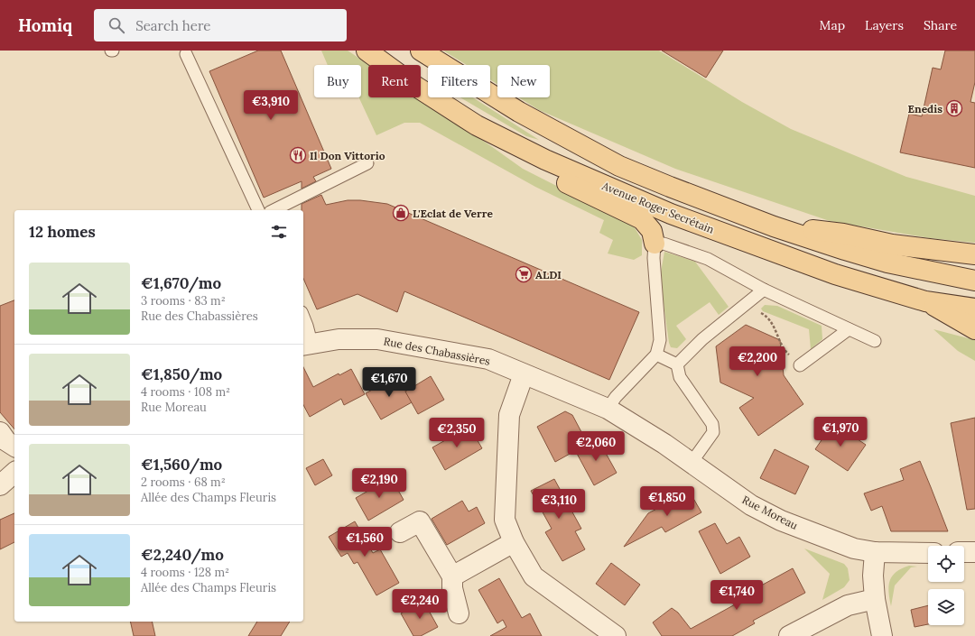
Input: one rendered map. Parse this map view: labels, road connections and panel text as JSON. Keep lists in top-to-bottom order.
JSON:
{
  "streets": {
    "main road": ["Avenue Roger Secrétain"],
    "street": ["Rue des Chabassières", "Rue Moreau"]
  },
  "crossings": [
    ["Rue des Chabassières", "Rue Moreau"]
  ],
  "places": {
    "building": ["Enedis"],
    "restaurant": ["Il Don Vittorio"],
    "shop": ["L'Eclat de Verre"],
    "supermarket": ["ALDI"]
  },
  "page": {
    "header": "Homiq",
    "search": "Search here",
    "nav": ["Map", "Layers", "Share"],
    "chip": [
      "Buy",
      "Rent",
      "Filters",
      "New"
    ],
    "price": [
      "€3,910",
      "€2,200",
      "€1,670",
      "€1,970",
      "€2,350",
      "€2,060",
      "€2,190",
      "€1,850",
      "€3,110",
      "€1,560",
      "€1,740",
      "€2,240"
    ],
    "heading": "12 homes",
    "list": [
      {
        "name": "€1,670/mo",
        "note": "3 rooms · 83 m² · Rue des Chabassières"
      },
      {
        "name": "€1,850/mo",
        "note": "4 rooms · 108 m² · Rue Moreau"
      },
      {
        "name": "€1,560/mo",
        "note": "2 rooms · 68 m² · Allée des Champs Fleuris"
      },
      {
        "name": "€2,240/mo",
        "note": "4 rooms · 128 m² · Allée des Champs Fleuris"
      }
    ]
  }
}
